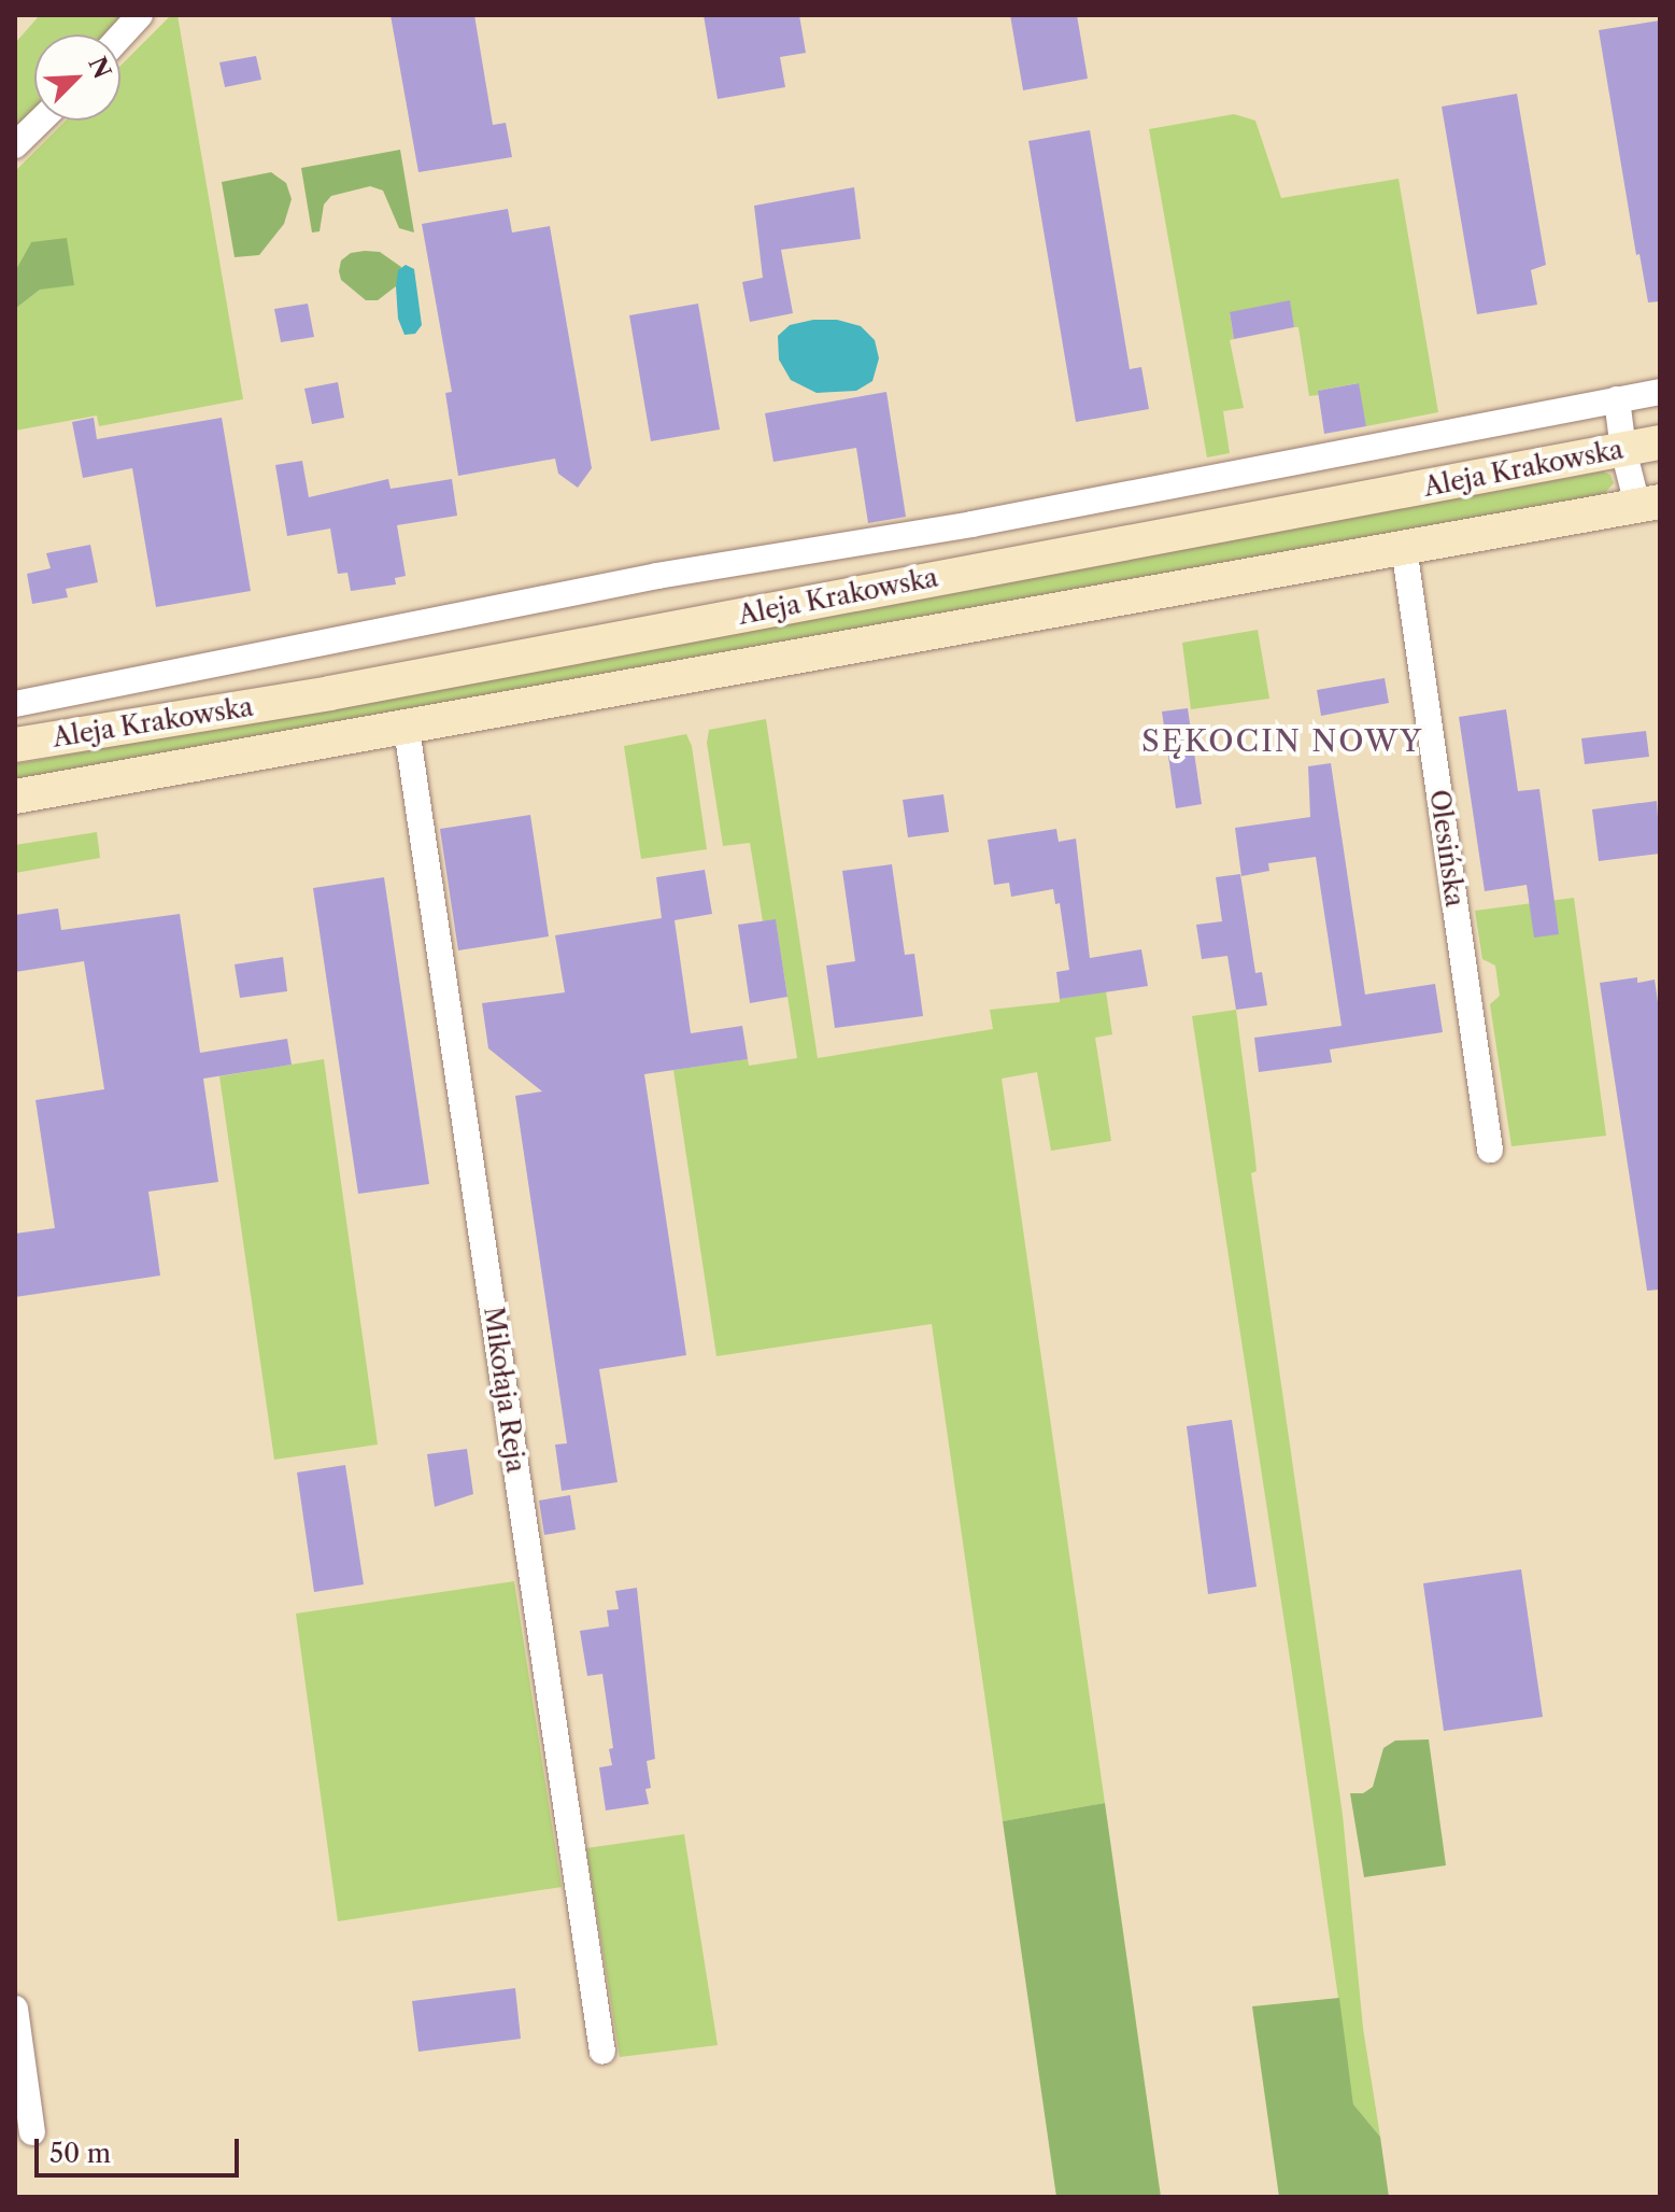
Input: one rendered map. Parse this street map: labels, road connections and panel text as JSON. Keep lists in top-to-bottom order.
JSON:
{
  "streets": {
    "main road": ["Aleja Krakowska"],
    "street": ["Olesińska", "Mikołaja Reja"]
  },
  "crossings": [
    ["Aleja Krakowska", "Olesińska"],
    ["Aleja Krakowska", "Mikołaja Reja"]
  ],
  "districts": ["SĘKOCIN NOWY"],
  "scale_bar": "50 m",
  "north": "top right"
}
